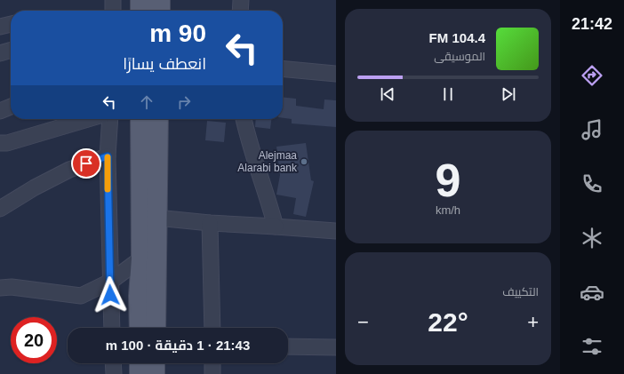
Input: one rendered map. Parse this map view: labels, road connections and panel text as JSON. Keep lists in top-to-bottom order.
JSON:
{
  "places": ["Alejmaa Alarabi bank"],
  "page": {
    "tabs": "21:42",
    "turn": ["90 m", "انعطف يسارًا"],
    "song": ["104.4 FM", "الموسيقى"],
    "tile": [
      ["9", "km/h"],
      "التكييف"
    ],
    "heat": ["−", "22°", "+"],
    "limit": "20",
    "trip": "21:43 · 1 دقيقة · 100 m"
  }
}
